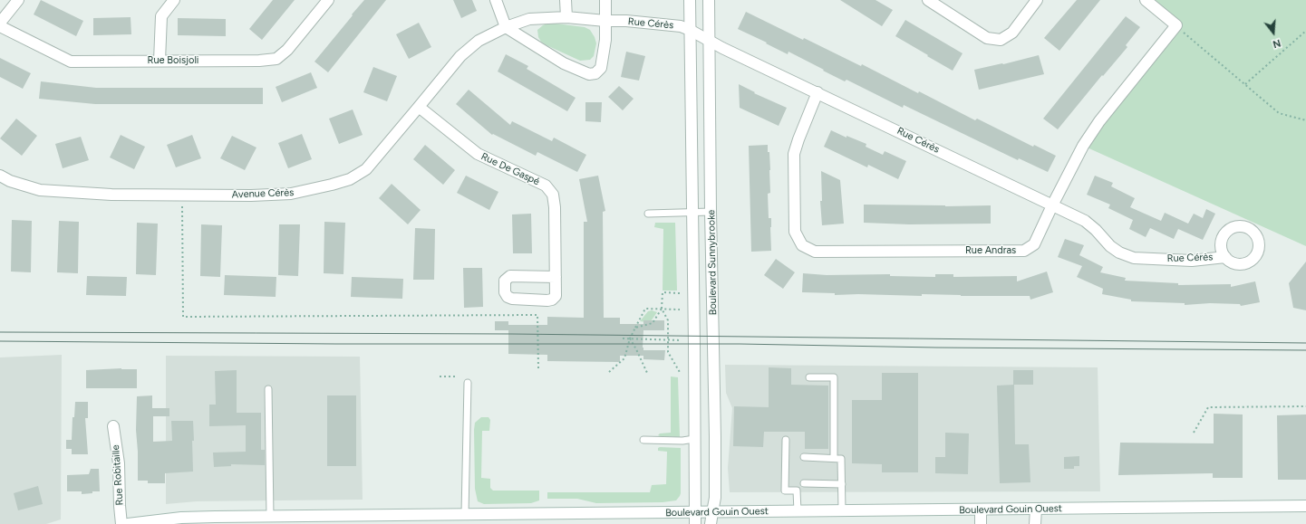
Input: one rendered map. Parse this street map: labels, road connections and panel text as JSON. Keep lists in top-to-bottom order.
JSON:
{
  "streets": {
    "street": [
      "Rue Cérès",
      "Rue Boisjoli",
      "Rue De Gaspé",
      "Avenue Cérès",
      "Rue Andras",
      "Boulevard Sunnybrooke",
      "Rue Robitaille",
      "Boulevard Gouin Ouest"
    ]
  },
  "crossings": [
    ["Rue Cérès", "Avenue Cérès"],
    ["Rue Cérès", "Rue Andras"],
    ["Rue Cérès", "Boulevard Sunnybrooke"],
    ["Rue De Gaspé", "Avenue Cérès"],
    ["Boulevard Sunnybrooke", "Boulevard Gouin Ouest"]
  ],
  "north": "bottom"
}
